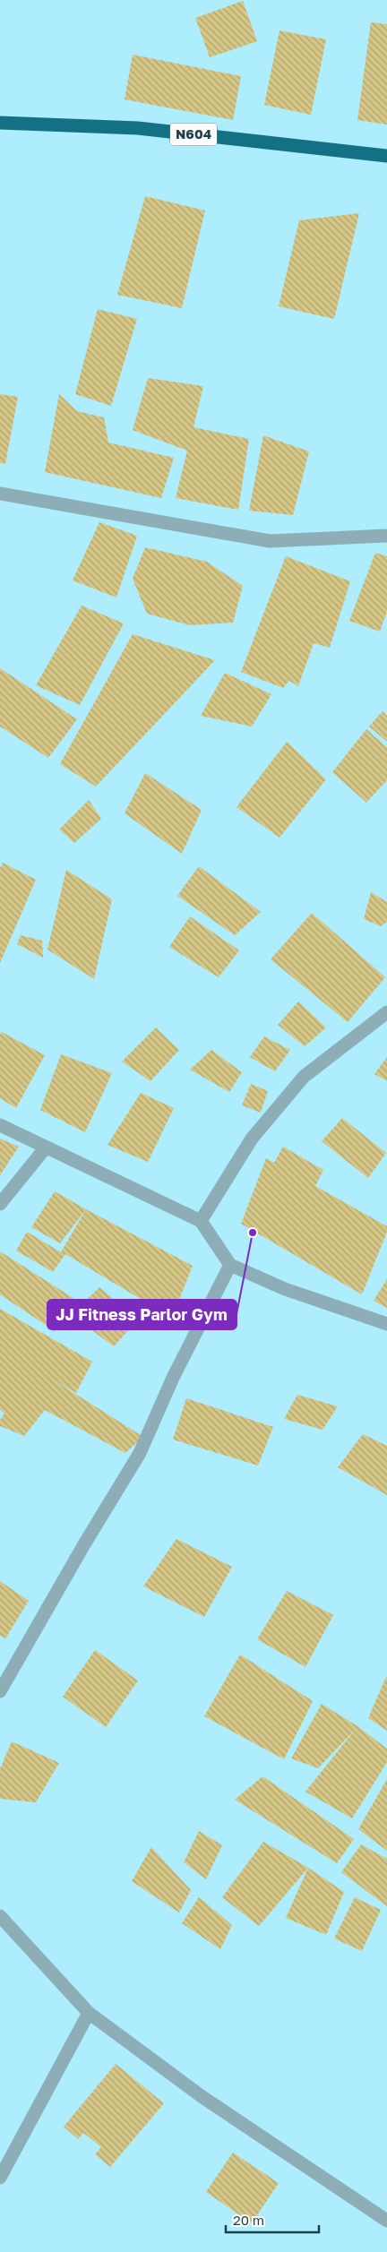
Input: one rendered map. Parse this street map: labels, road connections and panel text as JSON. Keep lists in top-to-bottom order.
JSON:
{
  "streets": {
    "highway": ["N604"]
  },
  "places": ["JJ Fitness Parlor Gym"],
  "scale_bar": "20 m"
}
